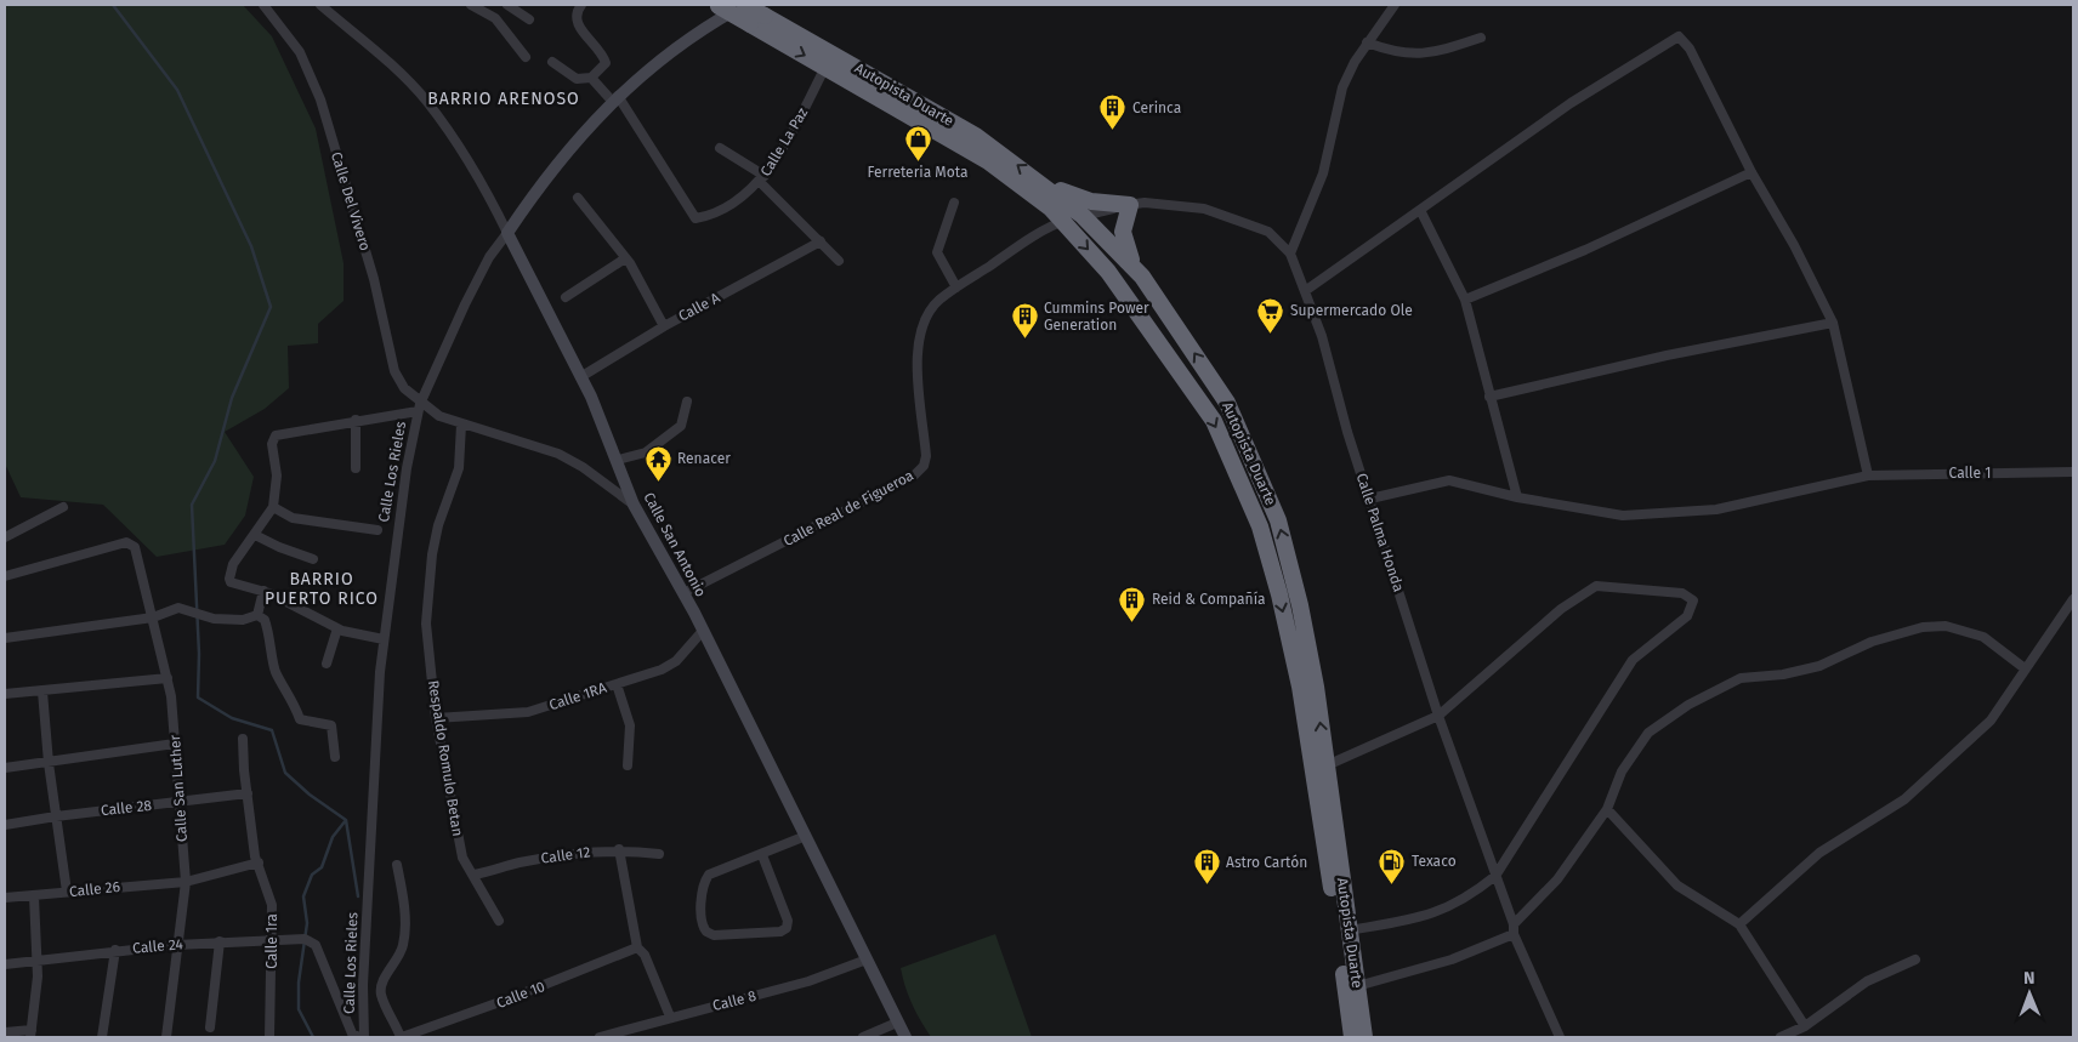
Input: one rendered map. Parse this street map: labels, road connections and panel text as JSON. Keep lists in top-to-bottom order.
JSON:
{
  "streets": {
    "highway": ["Autopista Duarte"],
    "street": [
      "Calle La Paz",
      "Calle Del Vivero",
      "Calle A",
      "Calle Los Rieles",
      "Calle 1",
      "Calle Real de Figueroa",
      "Calle Palma Honda",
      "Calle San Antonio",
      "Calle 1RA",
      "Respaldo Romulo Betan",
      "Calle San Luther",
      "Calle 28",
      "Calle 12",
      "Calle 26",
      "Calle 1ra",
      "Calle 24",
      "Calle 10",
      "Calle 8"
    ]
  },
  "crossings": [
    ["Autopista Duarte", "Calle La Paz"],
    ["Autopista Duarte", "Calle Los Rieles"],
    ["Autopista Duarte", "Calle Real de Figueroa"],
    ["Autopista Duarte", "Calle Palma Honda"],
    ["Calle La Paz", "Calle Los Rieles"],
    ["Calle Del Vivero", "Calle Los Rieles"],
    ["Calle A", "Calle San Antonio"],
    ["Calle Los Rieles", "Calle San Antonio"],
    ["Calle 1", "Calle Palma Honda"],
    ["Calle Real de Figueroa", "Calle Palma Honda"],
    ["Calle Real de Figueroa", "Calle San Antonio"],
    ["Calle San Antonio", "Calle 1RA"],
    ["Calle San Antonio", "Calle 8"],
    ["Calle 1RA", "Respaldo Romulo Betan"],
    ["Respaldo Romulo Betan", "Calle 12"],
    ["Calle San Luther", "Calle 28"],
    ["Calle San Luther", "Calle 26"],
    ["Calle San Luther", "Calle 24"],
    ["Calle 28", "Calle 1ra"],
    ["Calle 26", "Calle 1ra"],
    ["Calle 1ra", "Calle 24"]
  ],
  "districts": ["BARRIO ARENOSO", "BARRIO PUERTO RICO"],
  "places": {
    "building": [
      "Cerinca",
      "Cummins Power Generation",
      "Reid & Compañía",
      "Astro Cartón"
    ],
    "shop": ["Ferreteria Mota"],
    "supermarket": ["Supermercado Ole"],
    "temple": ["Renacer"],
    "fuel station": ["Texaco"]
  },
  "north": "top"
}
